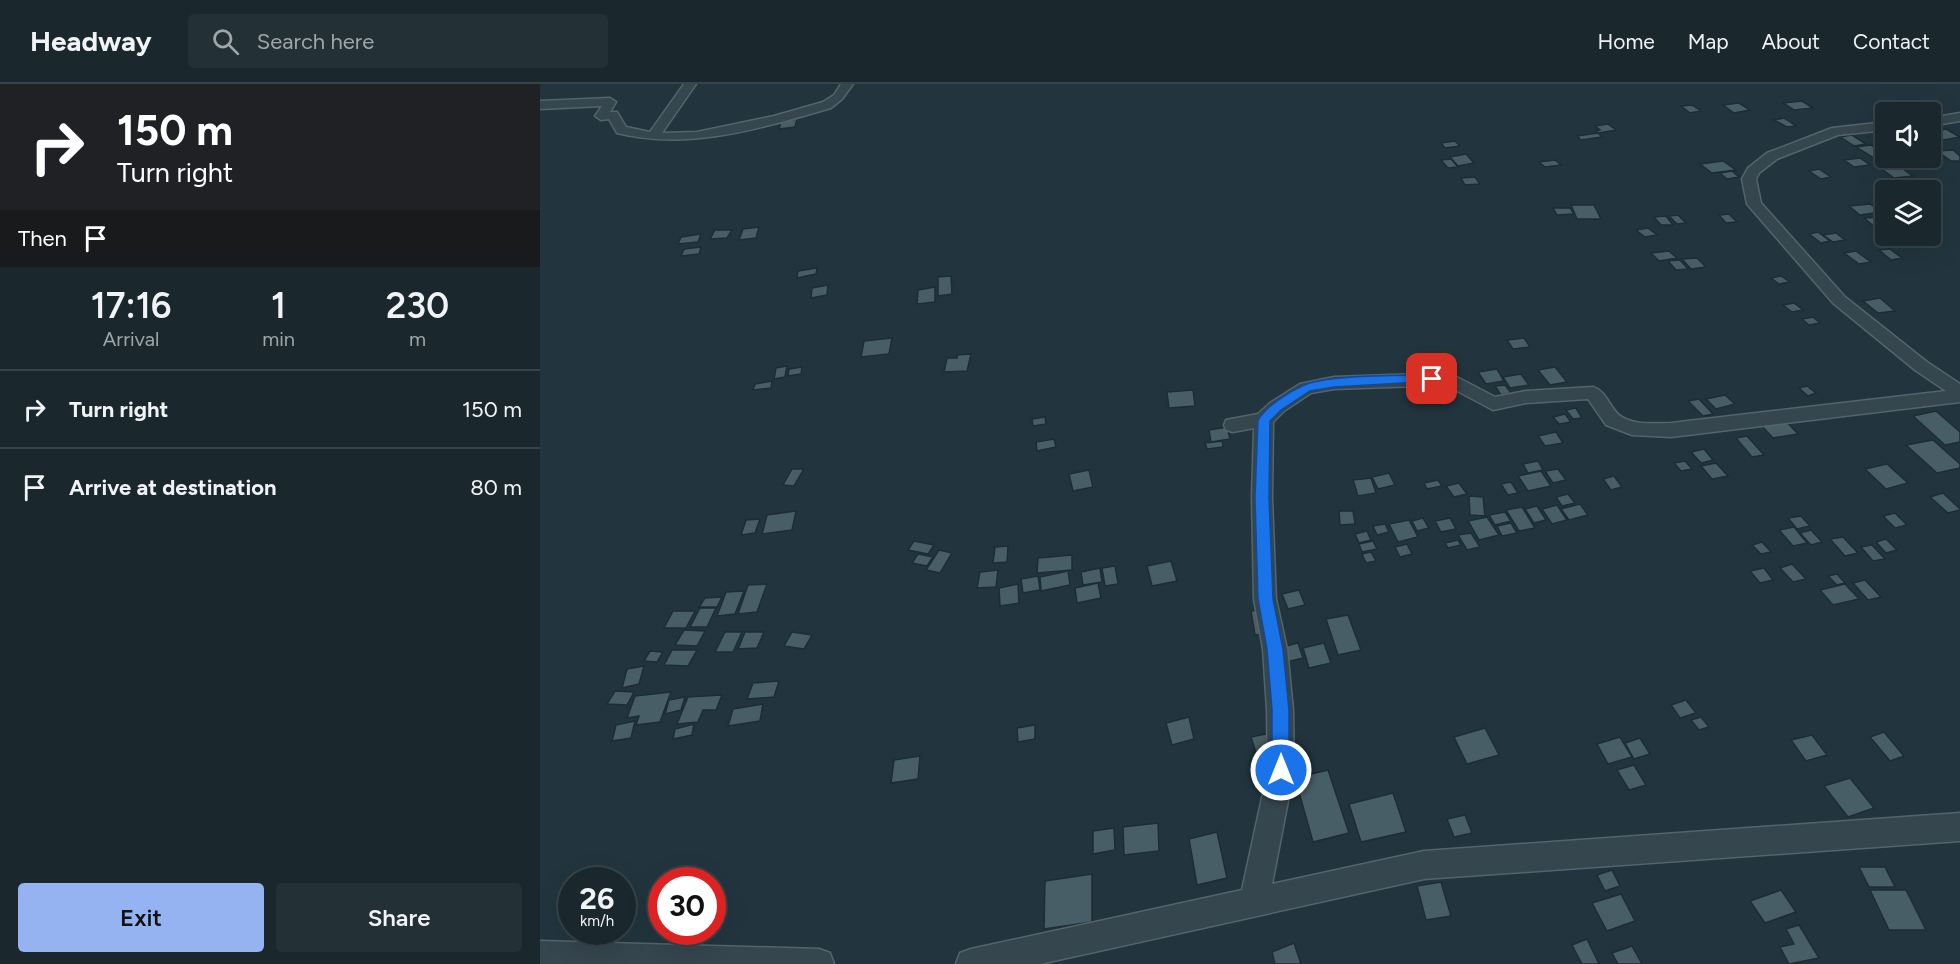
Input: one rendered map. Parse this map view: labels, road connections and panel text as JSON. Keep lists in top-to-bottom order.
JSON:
{
  "page": {
    "header": "Headway",
    "search": "Search here",
    "nav": [
      "Home",
      "Map",
      "About",
      "Contact"
    ],
    "turn": ["150 m", "Turn right"],
    "then": "Then",
    "eta": [
      "17:16",
      "Arrival",
      "1",
      "min",
      "230",
      "m"
    ],
    "list": [
      {
        "name": "Turn right",
        "value": "150 m"
      },
      {
        "name": "Arrive at destination",
        "value": "80 m"
      }
    ],
    "speed": "26 km/h",
    "limit": "30",
    "buttons": ["Exit", "Share"]
  }
}
